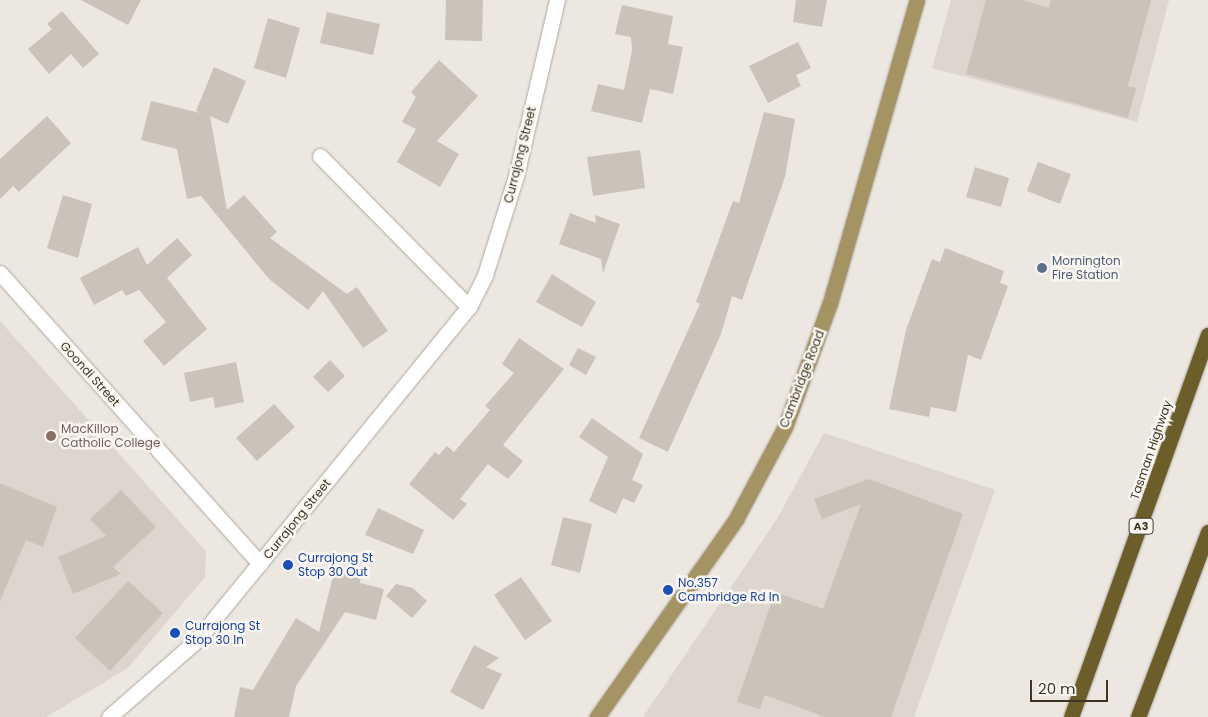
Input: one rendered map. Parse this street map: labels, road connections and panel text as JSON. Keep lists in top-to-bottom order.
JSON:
{
  "streets": {
    "highway": ["Tasman Highway", "A3"],
    "main road": ["Cambridge Road"],
    "street": ["Currajong Street", "Goondi Street"]
  },
  "crossings": [
    ["Currajong Street", "Goondi Street"]
  ],
  "places": [
    "Mornington Fire Station",
    "MacKillop Catholic College",
    "Currajong St Stop 30 Out",
    "No.357 Cambridge Rd In",
    "Currajong St Stop 30 In"
  ],
  "scale_bar": "20 m"
}
